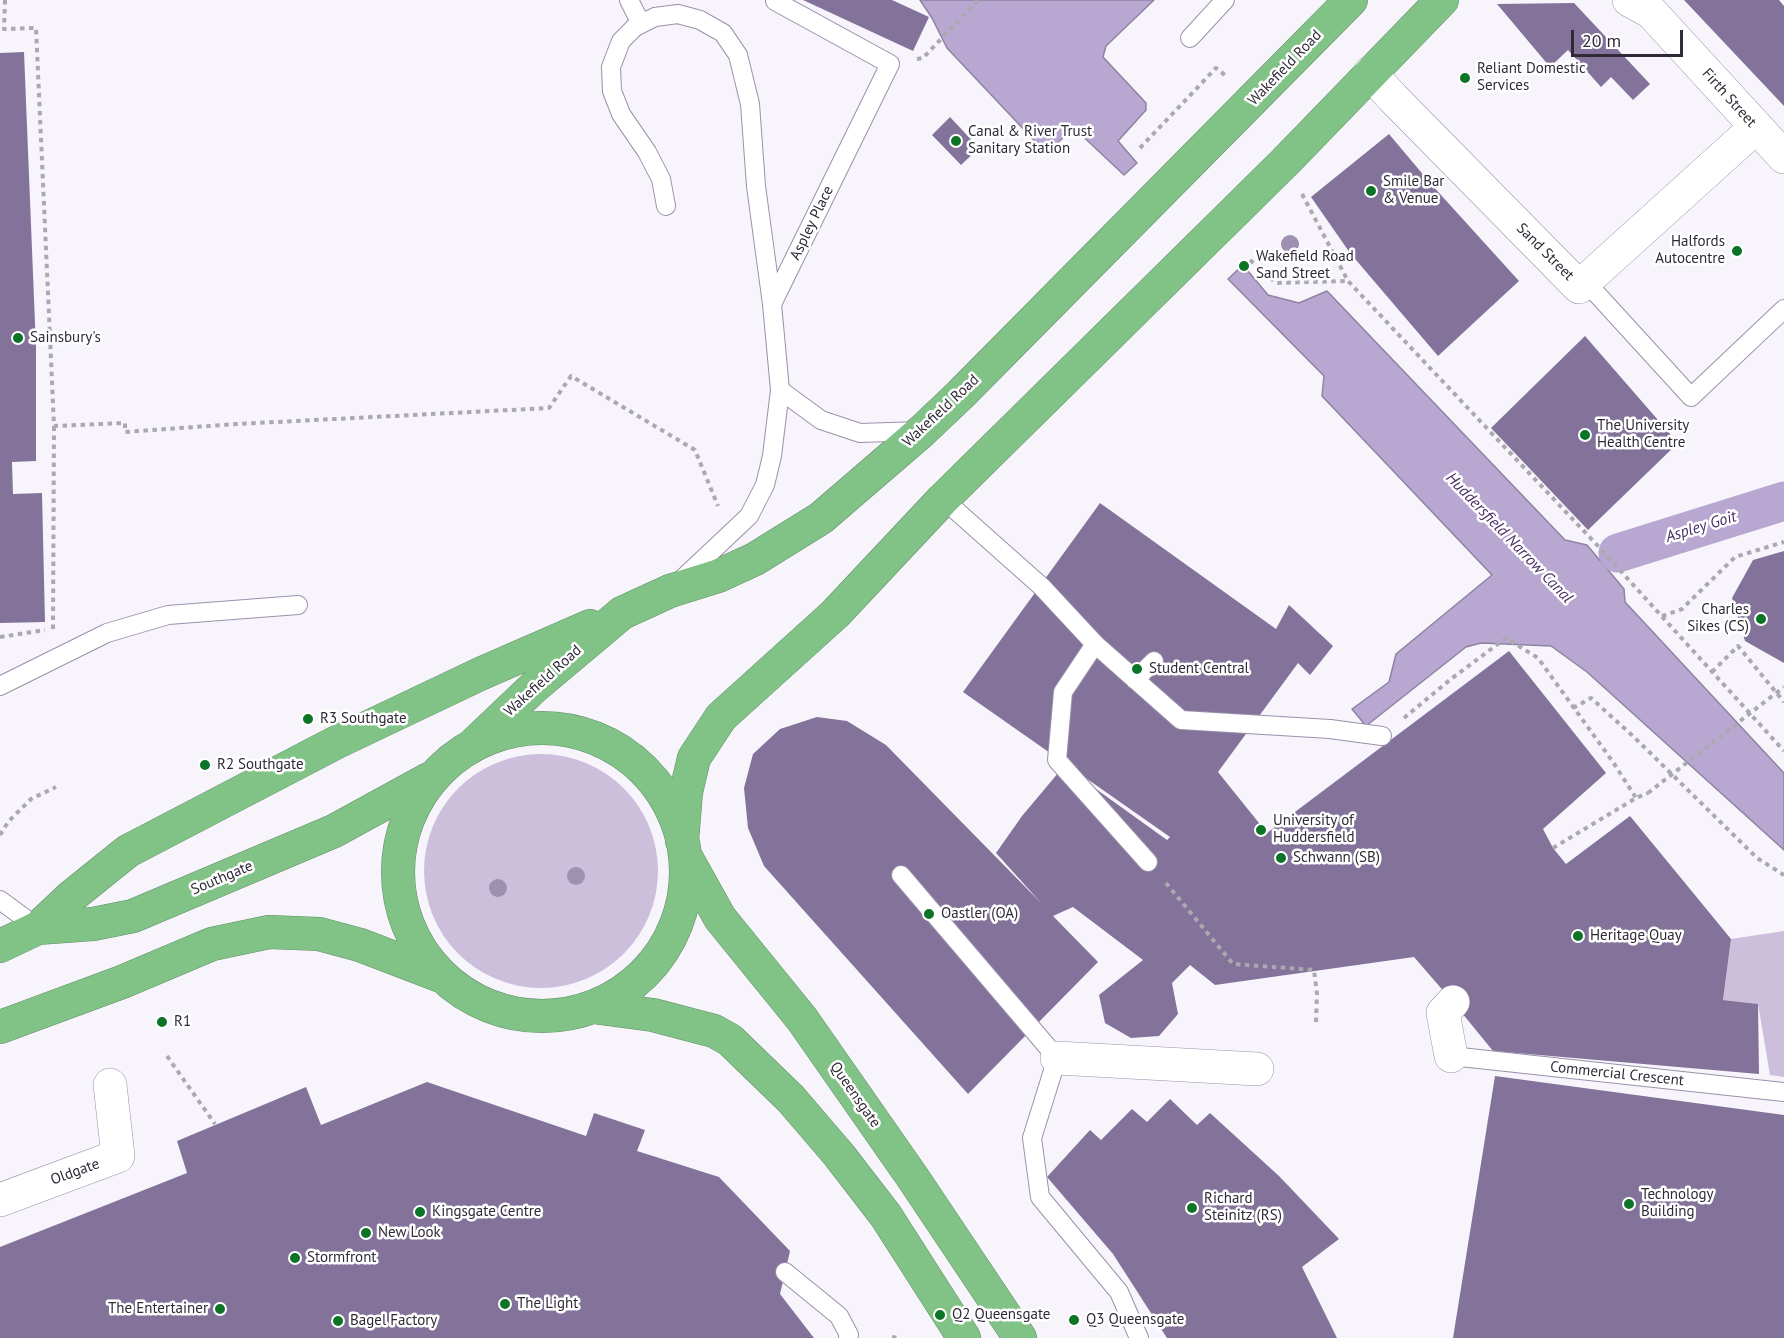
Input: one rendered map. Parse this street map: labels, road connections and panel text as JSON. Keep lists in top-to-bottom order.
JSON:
{
  "streets": {
    "highway": ["Wakefield Road", "Southgate", "Queensgate"],
    "street": ["Firth Street", "Sand Street", "Oldgate"],
    "lane": ["Aspley Place", "Commercial Crescent"]
  },
  "crossings": [
    ["Firth Street", "Sand Street"]
  ],
  "water": ["Aspley Goit", "Huddersfield Narrow Canal"],
  "places": [
    "Reliant Domestic Services",
    "Canal & River Trust Sanitary Station",
    "Smile Bar & Venue",
    "Halfords Autocentre",
    "Wakefield Road Sand Street",
    "Sainsbury's",
    "The University Health Centre",
    "Charles Sikes (CS)",
    "Student Central",
    "R3 Southgate",
    "R2 Southgate",
    "University of Huddersfield",
    "Schwann (SB)",
    "Oastler (OA)",
    "Heritage Quay",
    "R1",
    "Technology Building",
    "Richard Steinitz (RS)",
    "Kingsgate Centre",
    "New Look",
    "Stormfront",
    "The Light",
    "The Entertainer",
    "Q2 Queensgate",
    "Q3 Queensgate",
    "Bagel Factory"
  ],
  "scale_bar": "20 m"
}
